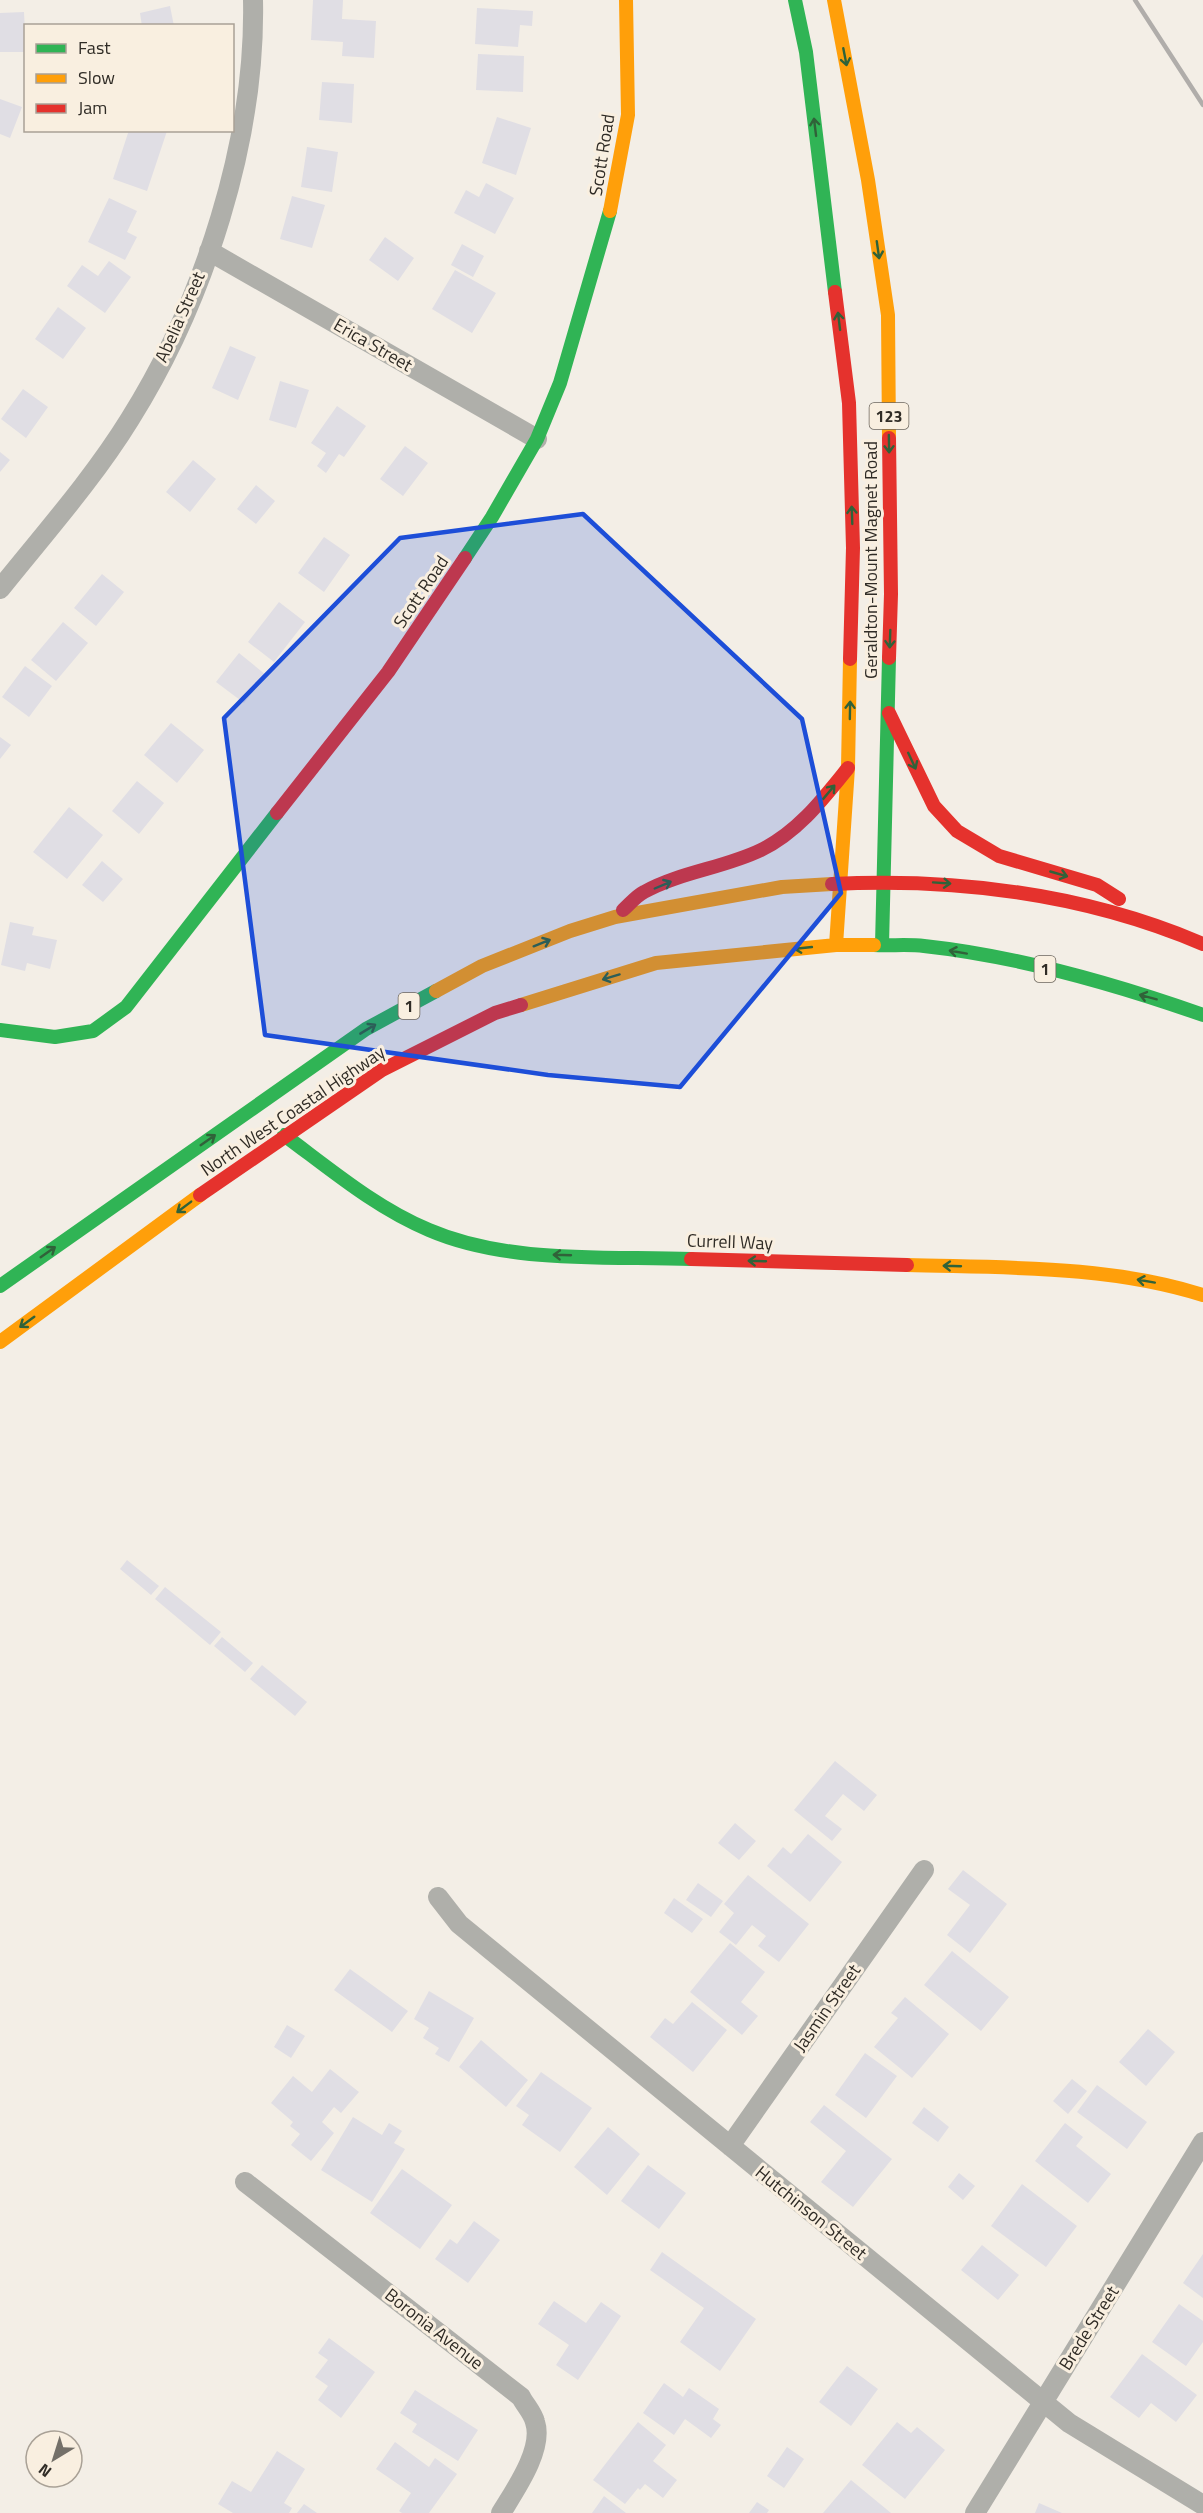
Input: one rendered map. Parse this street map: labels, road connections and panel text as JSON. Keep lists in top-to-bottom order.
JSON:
{
  "streets": {
    "main road": [
      "Scott Road",
      "123",
      "Geraldton-Mount Magnet Road",
      "1",
      "North West Coastal Highway",
      "Currell Way"
    ],
    "street": [
      "Abelia Street",
      "Erica Street",
      "Jasmin Street",
      "Hutchinson Street",
      "Brede Street",
      "Boronia Avenue"
    ]
  },
  "crossings": [
    ["Scott Road", "Erica Street"],
    ["Abelia Street", "Erica Street"],
    ["Geraldton-Mount Magnet Road", "North West Coastal Highway"],
    ["North West Coastal Highway", "Currell Way"],
    ["Jasmin Street", "Hutchinson Street"],
    ["Hutchinson Street", "Brede Street"]
  ],
  "one_way": ["Currell Way"],
  "legend": ["Fast", "Slow", "Jam"],
  "north": "bottom left"
}
